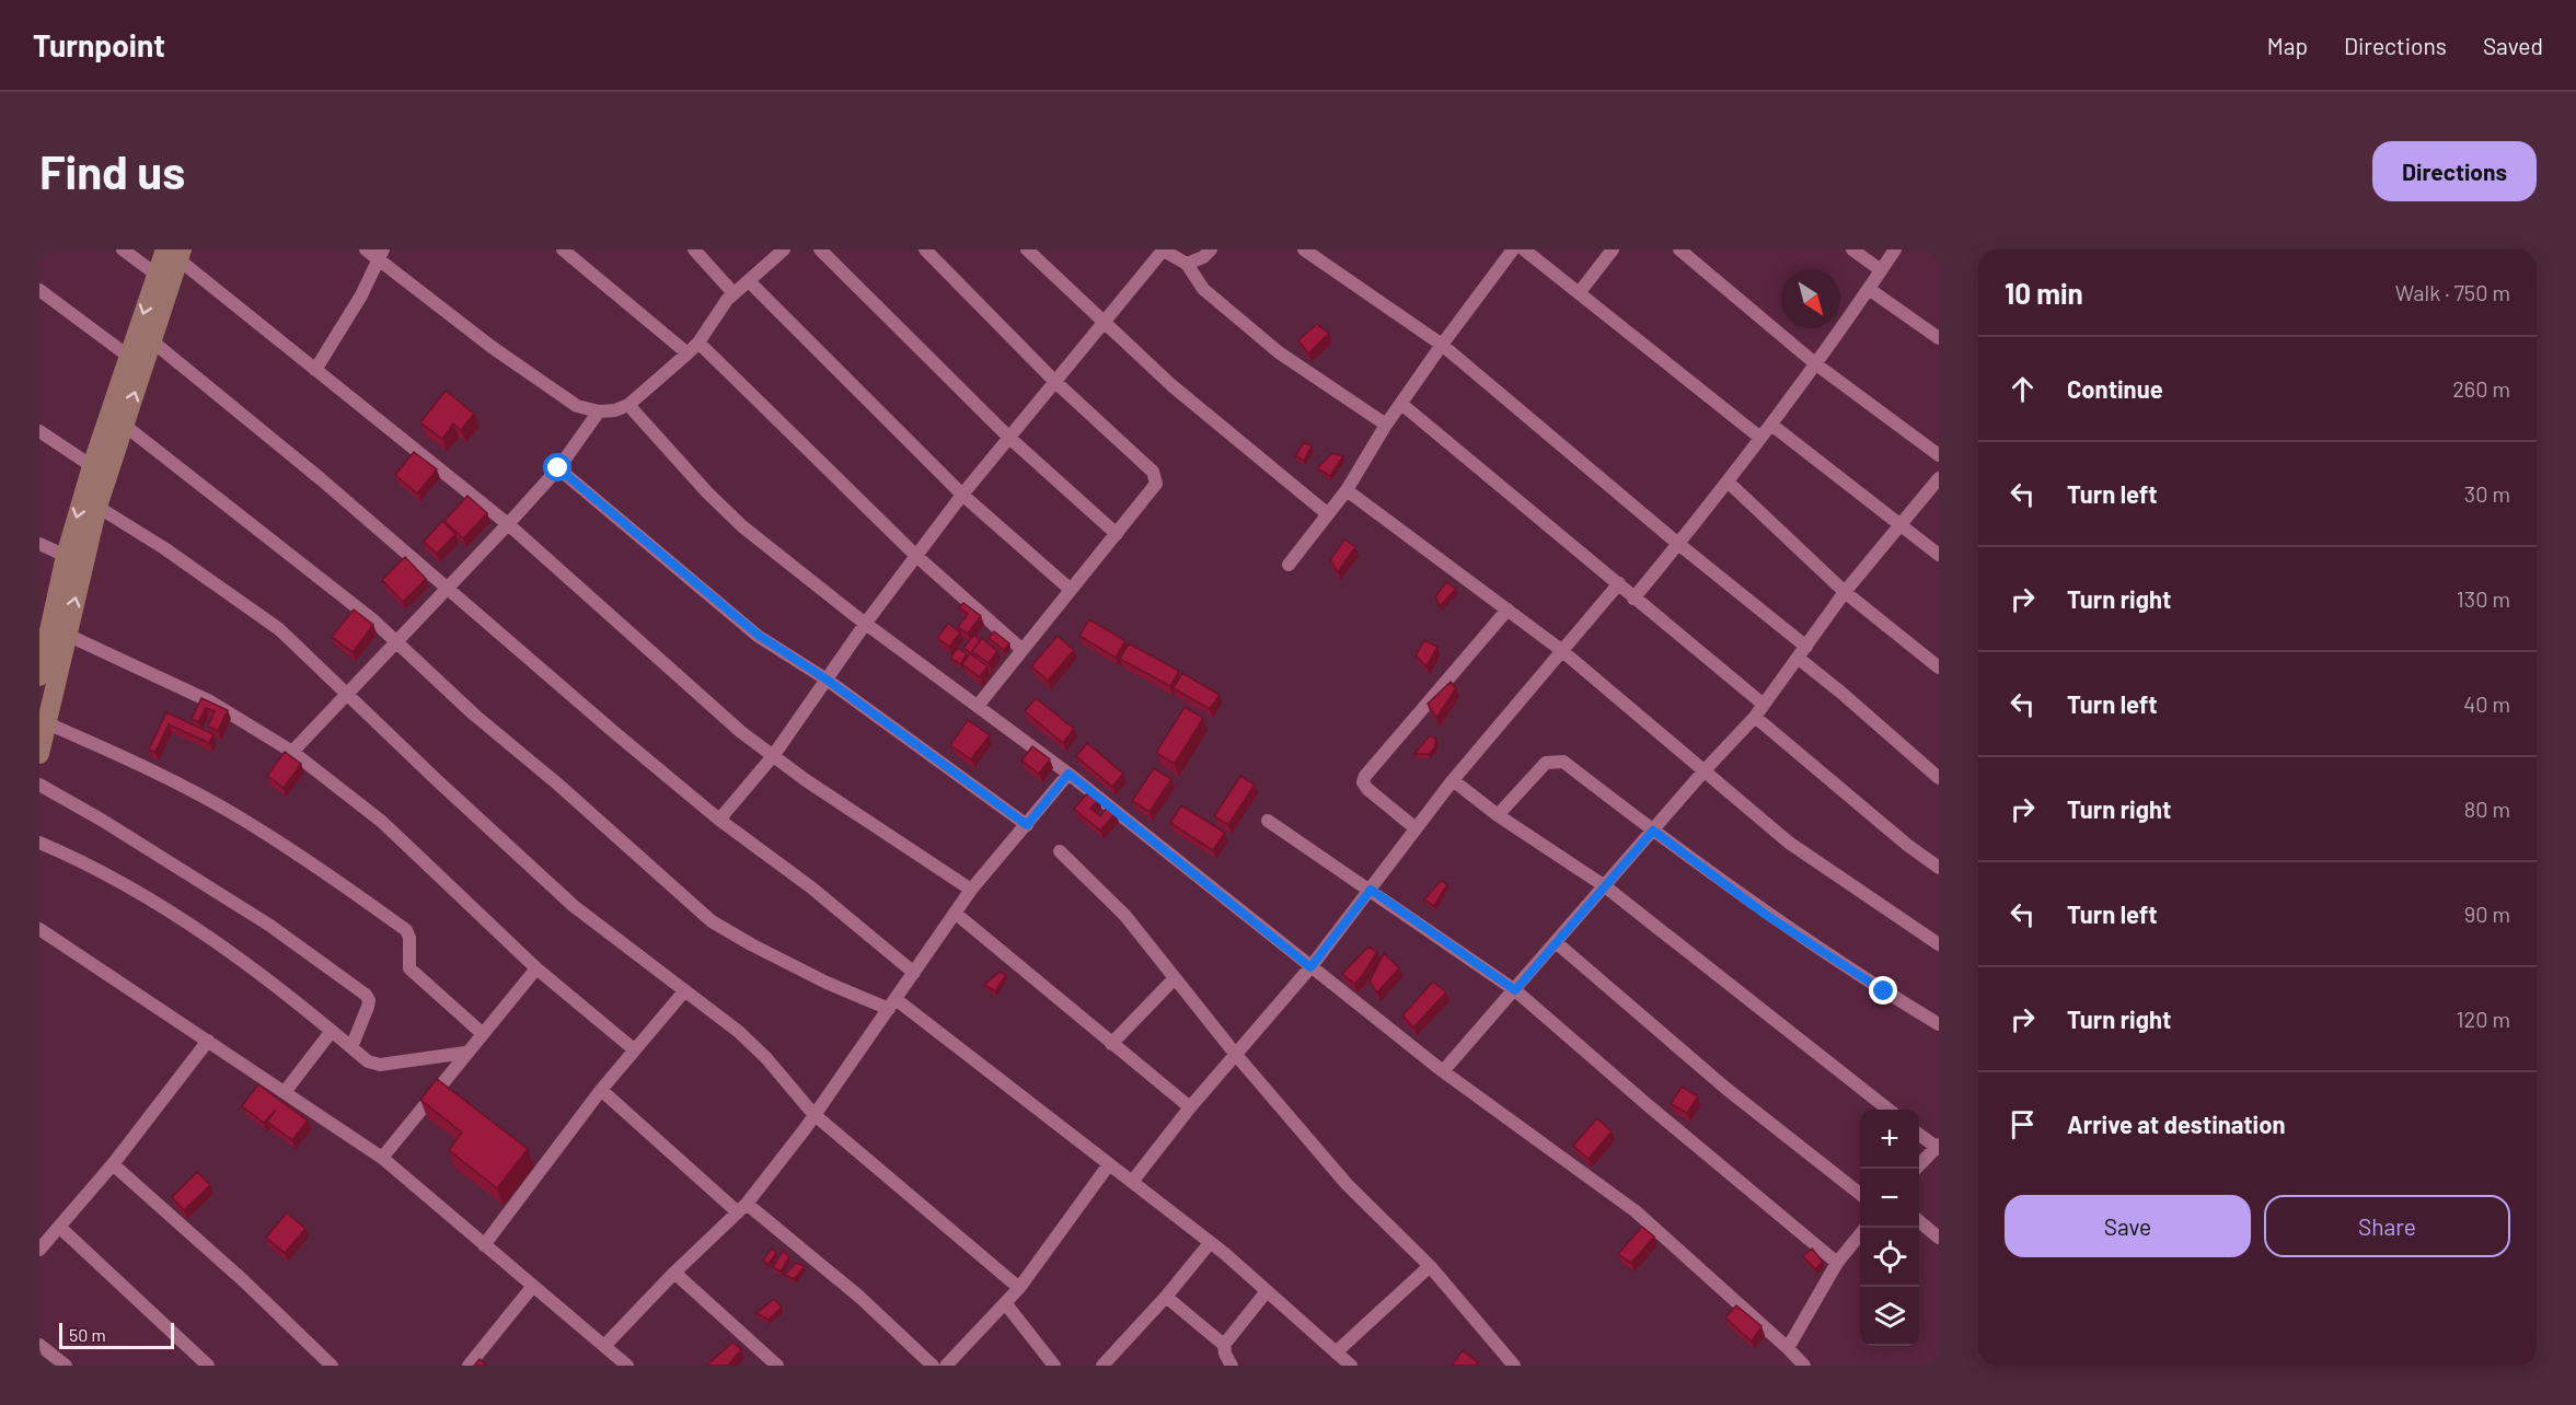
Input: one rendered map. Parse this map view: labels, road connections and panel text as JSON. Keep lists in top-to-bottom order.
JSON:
{
  "scale_bar": "50 m",
  "north": "bottom right",
  "page": {
    "header": "Turnpoint",
    "nav": ["Map", "Directions", "Saved"],
    "buttons": [
      "Directions",
      ["Save", "Share"]
    ],
    "title": "Find us",
    "heading": ["10 min", "Walk · 750 m"],
    "list": [
      ["Continue", "260 m"],
      ["Turn left", "30 m"],
      ["Turn right", "130 m"],
      ["Turn left", "40 m"],
      ["Turn right", "80 m"],
      ["Turn left", "90 m"],
      ["Turn right", "120 m"],
      "Arrive at destination"
    ],
    "map_buttons": ["+", "−"],
    "scale": "50 m"
  }
}
